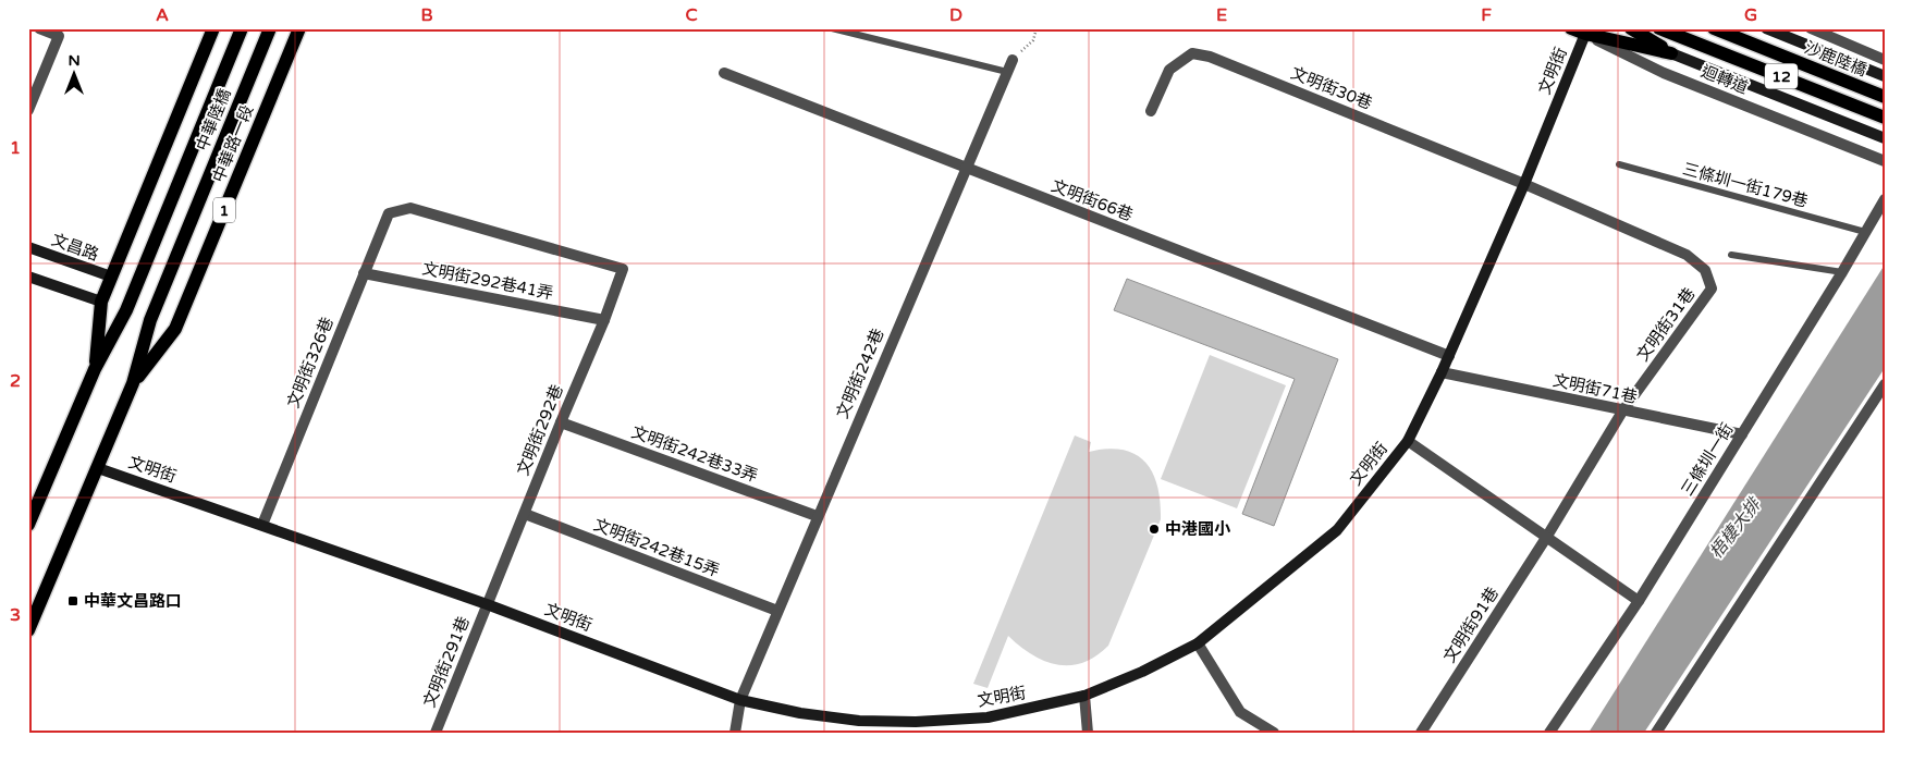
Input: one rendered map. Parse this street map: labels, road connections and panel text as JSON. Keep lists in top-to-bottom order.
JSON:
{
  "streets": {
    "main road": [
      "沙鹿陸橋",
      "12",
      "中華陸橋",
      "中華路一段",
      "1"
    ],
    "street": [
      "文明街",
      "迴轉道",
      "文明街30巷",
      "文明街66巷",
      "文昌路",
      "文明街292巷41弄",
      "文明街31巷",
      "文明街326巷",
      "文明街242巷",
      "文明街71巷",
      "文明街292巷",
      "文明街242巷33弄",
      "三條圳一街",
      "文明街242巷15弄",
      "文明街91巷",
      "文明街291巷"
    ],
    "lane": ["三條圳一街179巷"]
  },
  "crossings": [
    ["文明街", "迴轉道"],
    ["文明街", "文明街30巷"],
    ["文明街", "中華路一段"],
    ["文明街", "文明街66巷"],
    ["文明街", "文明街31巷"],
    ["文明街", "文明街326巷"],
    ["文明街", "文明街242巷"],
    ["文明街", "文明街71巷"],
    ["文明街", "文明街292巷"],
    ["文明街", "文明街291巷"],
    ["文明街30巷", "文明街31巷"],
    ["中華陸橋", "中華路一段"],
    ["三條圳一街179巷", "三條圳一街"],
    ["文明街66巷", "文明街242巷"],
    ["文明街292巷41弄", "文明街326巷"],
    ["文明街292巷41弄", "文明街292巷"],
    ["文明街31巷", "文明街71巷"],
    ["文明街31巷", "文明街91巷"],
    ["文明街326巷", "文明街292巷"],
    ["文明街242巷", "文明街242巷33弄"],
    ["文明街242巷", "文明街242巷15弄"],
    ["文明街71巷", "三條圳一街"],
    ["文明街292巷", "文明街242巷33弄"],
    ["文明街292巷", "文明街242巷15弄"],
    ["文明街292巷", "文明街291巷"]
  ],
  "water": ["梧棲大排"],
  "places": {
    "other": ["中港國小"],
    "transit": ["中華文昌路口"]
  },
  "north": "top",
  "grid": {
    "columns": [
      "A",
      "B",
      "C",
      "D",
      "E",
      "F",
      "G"
    ],
    "rows": ["1", "2", "3"]
  }
}
